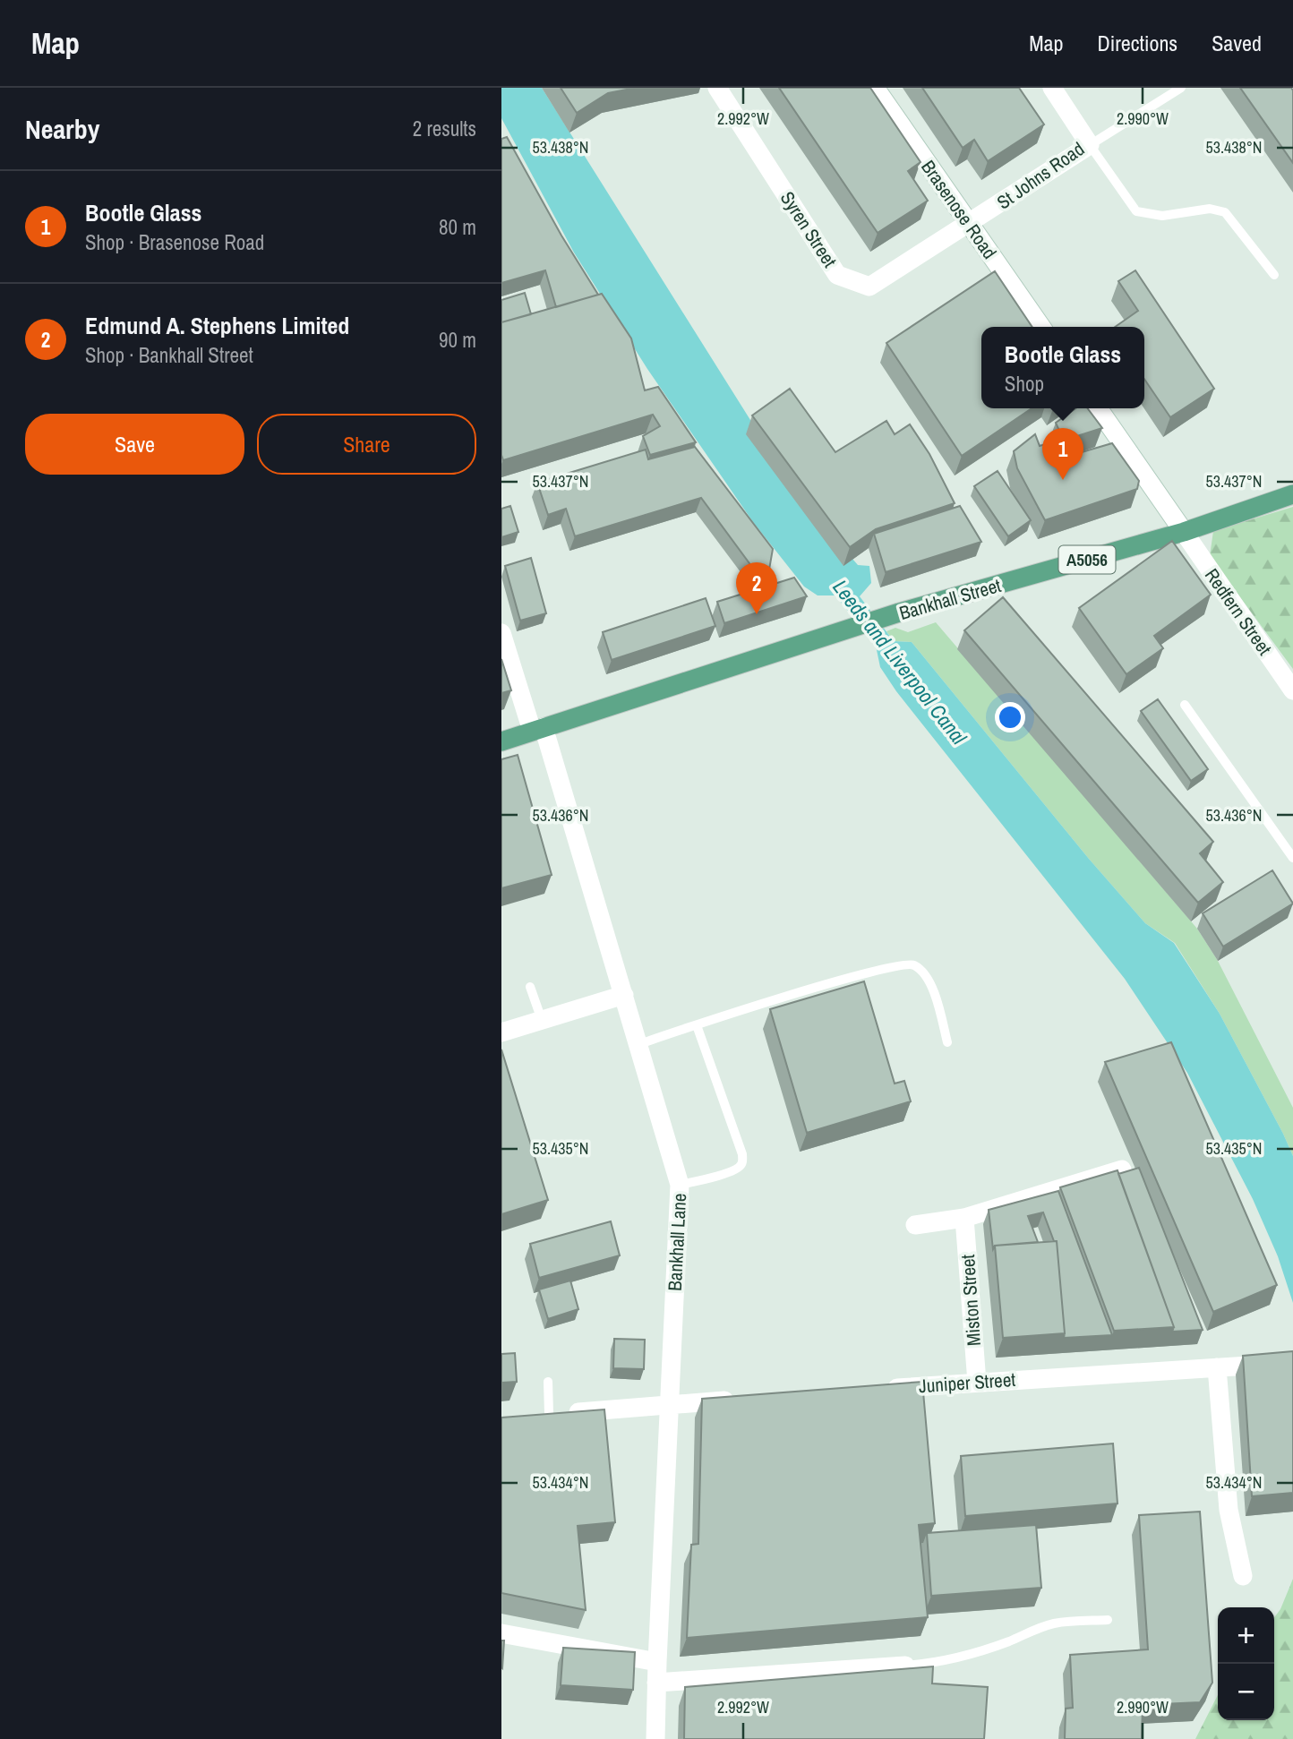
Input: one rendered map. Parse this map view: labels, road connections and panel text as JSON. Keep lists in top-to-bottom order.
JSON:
{
  "streets": {
    "main road": ["A5056", "Bankhall Street"],
    "street": [
      "St Johns Road",
      "Brasenose Road",
      "Syren Street",
      "Redfern Street",
      "Bankhall Lane",
      "Miston Street",
      "Juniper Street"
    ]
  },
  "crossings": [
    ["St Johns Road", "Brasenose Road"],
    ["St Johns Road", "Syren Street"],
    ["Brasenose Road", "Syren Street"],
    ["Bankhall Street", "Redfern Street"],
    ["Bankhall Street", "Bankhall Lane"],
    ["Miston Street", "Juniper Street"]
  ],
  "water": ["Leeds and Liverpool Canal"],
  "page": {
    "header": "Map",
    "nav": ["Map", "Directions", "Saved"],
    "heading": ["Nearby", "2 results"],
    "list": [
      {
        "mark": "1",
        "name": "Bootle Glass",
        "note": "Shop · Brasenose Road",
        "value": "80 m"
      },
      {
        "mark": "2",
        "name": "Edmund A. Stephens Limited",
        "note": "Shop · Bankhall Street",
        "value": "90 m"
      }
    ],
    "popup": ["Bootle Glass", "Shop"],
    "buttons": ["Save", "Share"],
    "pins": ["1", "2"],
    "map_buttons": ["+", "−"]
  },
  "coordinates": [
    "2.992°W",
    "2.990°W",
    "53.438°N",
    "53.437°N",
    "53.436°N",
    "53.435°N",
    "53.434°N"
  ]
}
